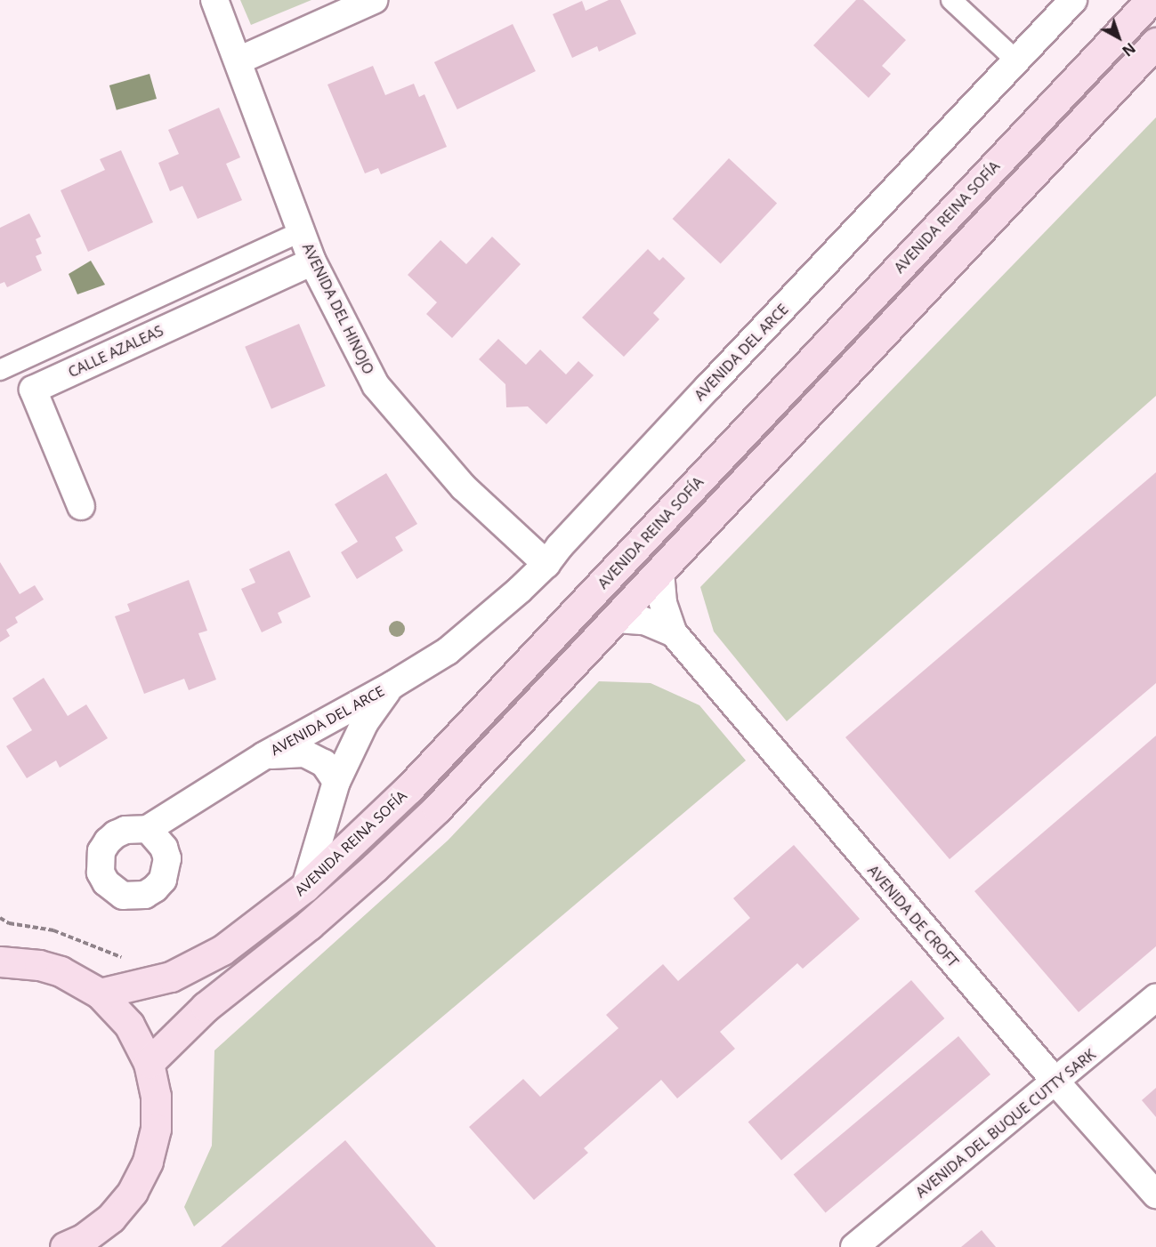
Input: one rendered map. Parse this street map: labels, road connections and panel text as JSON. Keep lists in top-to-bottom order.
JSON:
{
  "streets": {
    "main road": ["AVENIDA REINA SOFÍA"],
    "street": [
      "AVENIDA DEL HINOJO",
      "CALLE AZALEAS",
      "AVENIDA DEL ARCE",
      "AVENIDA DE CROFT",
      "AVENIDA DEL BUQUE CUTTY SARK"
    ]
  },
  "crossings": [
    ["AVENIDA REINA SOFÍA", "AVENIDA DEL ARCE"],
    ["AVENIDA DEL HINOJO", "CALLE AZALEAS"],
    ["AVENIDA DEL HINOJO", "AVENIDA DEL ARCE"],
    ["AVENIDA DE CROFT", "AVENIDA DEL BUQUE CUTTY SARK"]
  ],
  "north": "bottom right"
}
